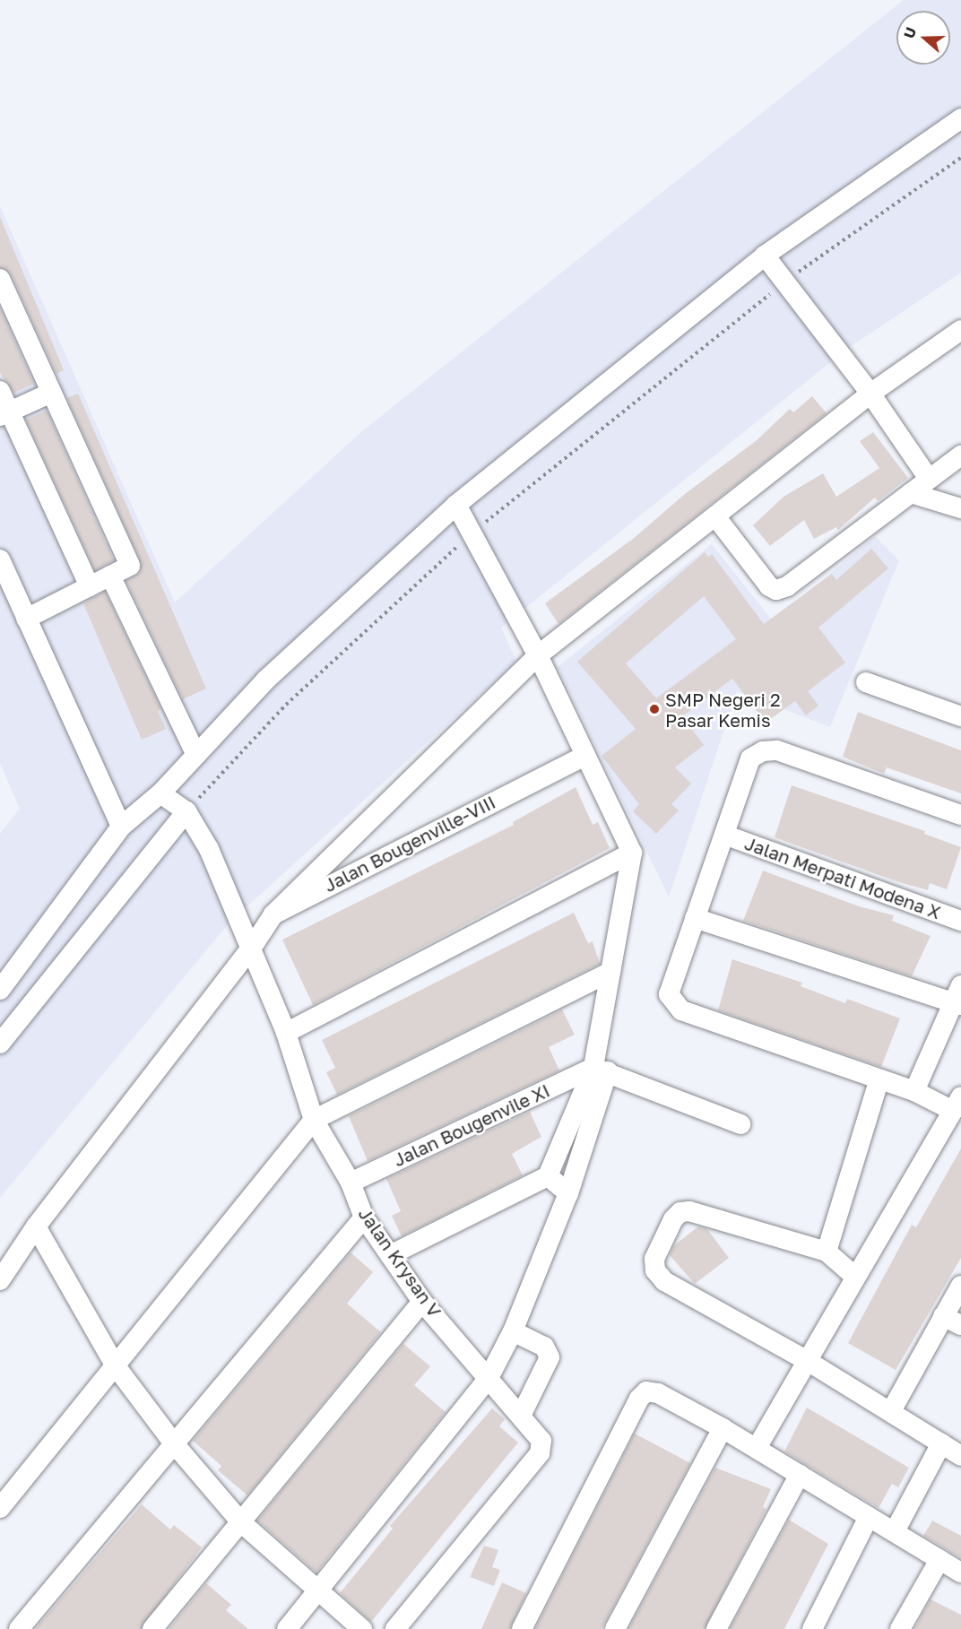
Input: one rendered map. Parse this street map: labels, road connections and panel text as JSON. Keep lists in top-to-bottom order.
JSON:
{
  "streets": {
    "street": [
      "Jalan Bougenville-VIII",
      "Jalan Merpati Modena X",
      "Jalan Bougenvile XI",
      "Jalan Krysan V"
    ]
  },
  "crossings": [
    ["Jalan Bougenville-VIII", "Jalan Krysan V"],
    ["Jalan Bougenvile XI", "Jalan Krysan V"]
  ],
  "places": ["SMP Negeri 2 Pasar Kemis"],
  "north": "left"
}
